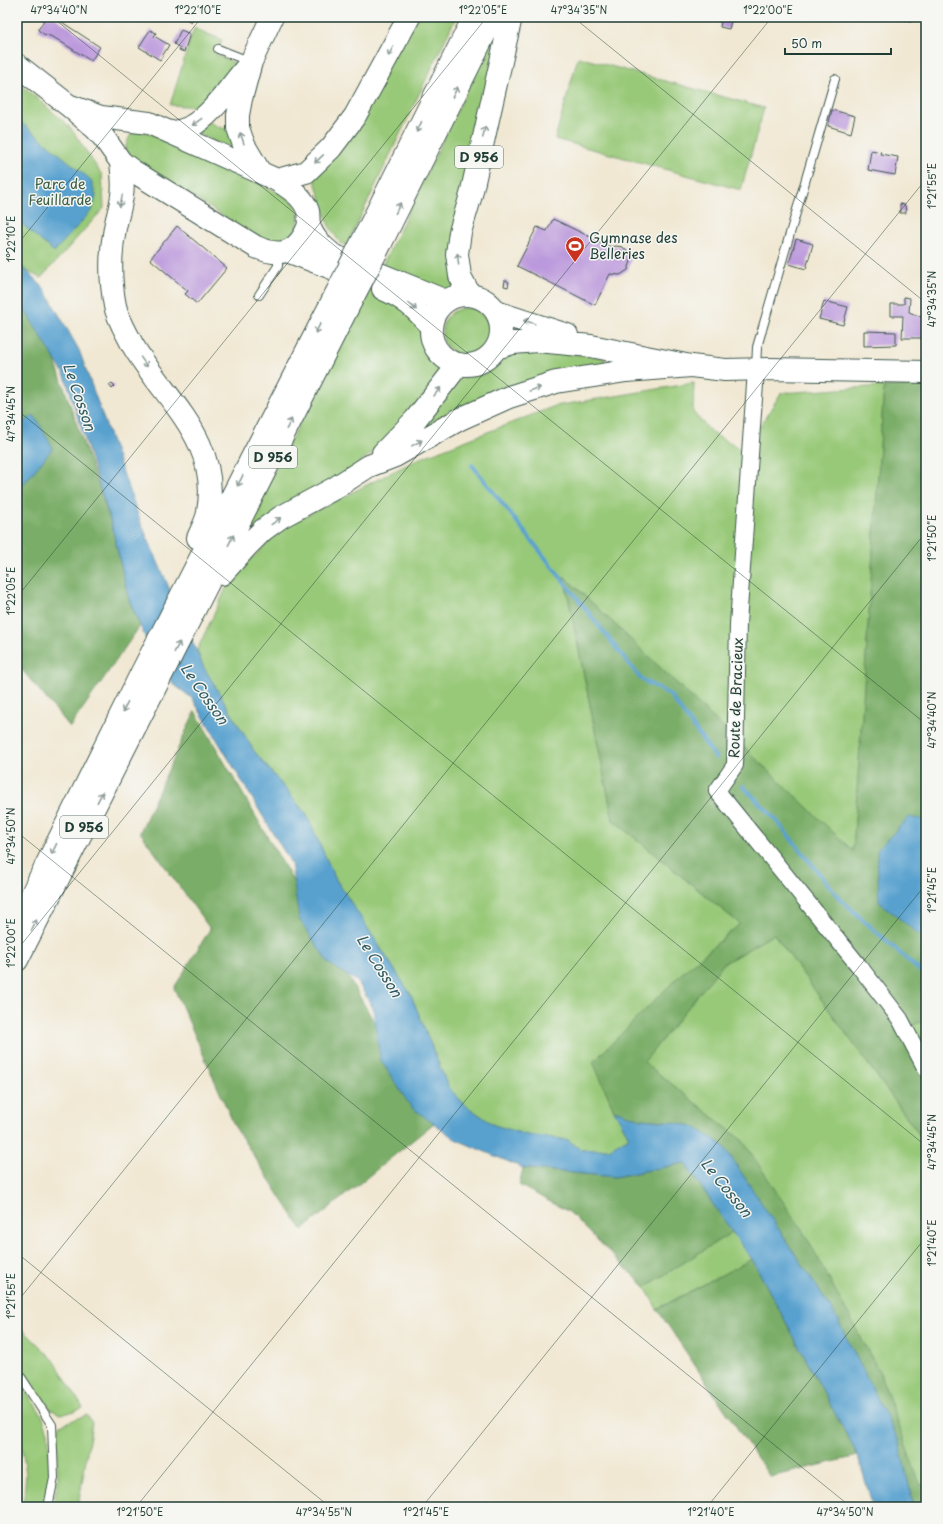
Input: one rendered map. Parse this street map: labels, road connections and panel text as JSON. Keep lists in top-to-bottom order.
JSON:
{
  "streets": {
    "main road": ["D 956"],
    "street": ["Route de Bracieux"]
  },
  "water": ["Le Cosson"],
  "parks": ["Parc de Feuillarde"],
  "places": {
    "sports": ["Gymnase des Belleries"]
  },
  "scale_bar": "50 m",
  "coordinates": [
    "47°34'40\"N",
    "1°22'10\"E",
    "1°22'05\"E",
    "47°34'35\"N",
    "1°22'00\"E",
    "1°21'55\"E",
    "47°34'45\"N",
    "1°21'50\"E",
    "47°34'50\"N",
    "1°21'45\"E",
    "1°21'40\"E",
    "47°34'55\"N"
  ]
}
